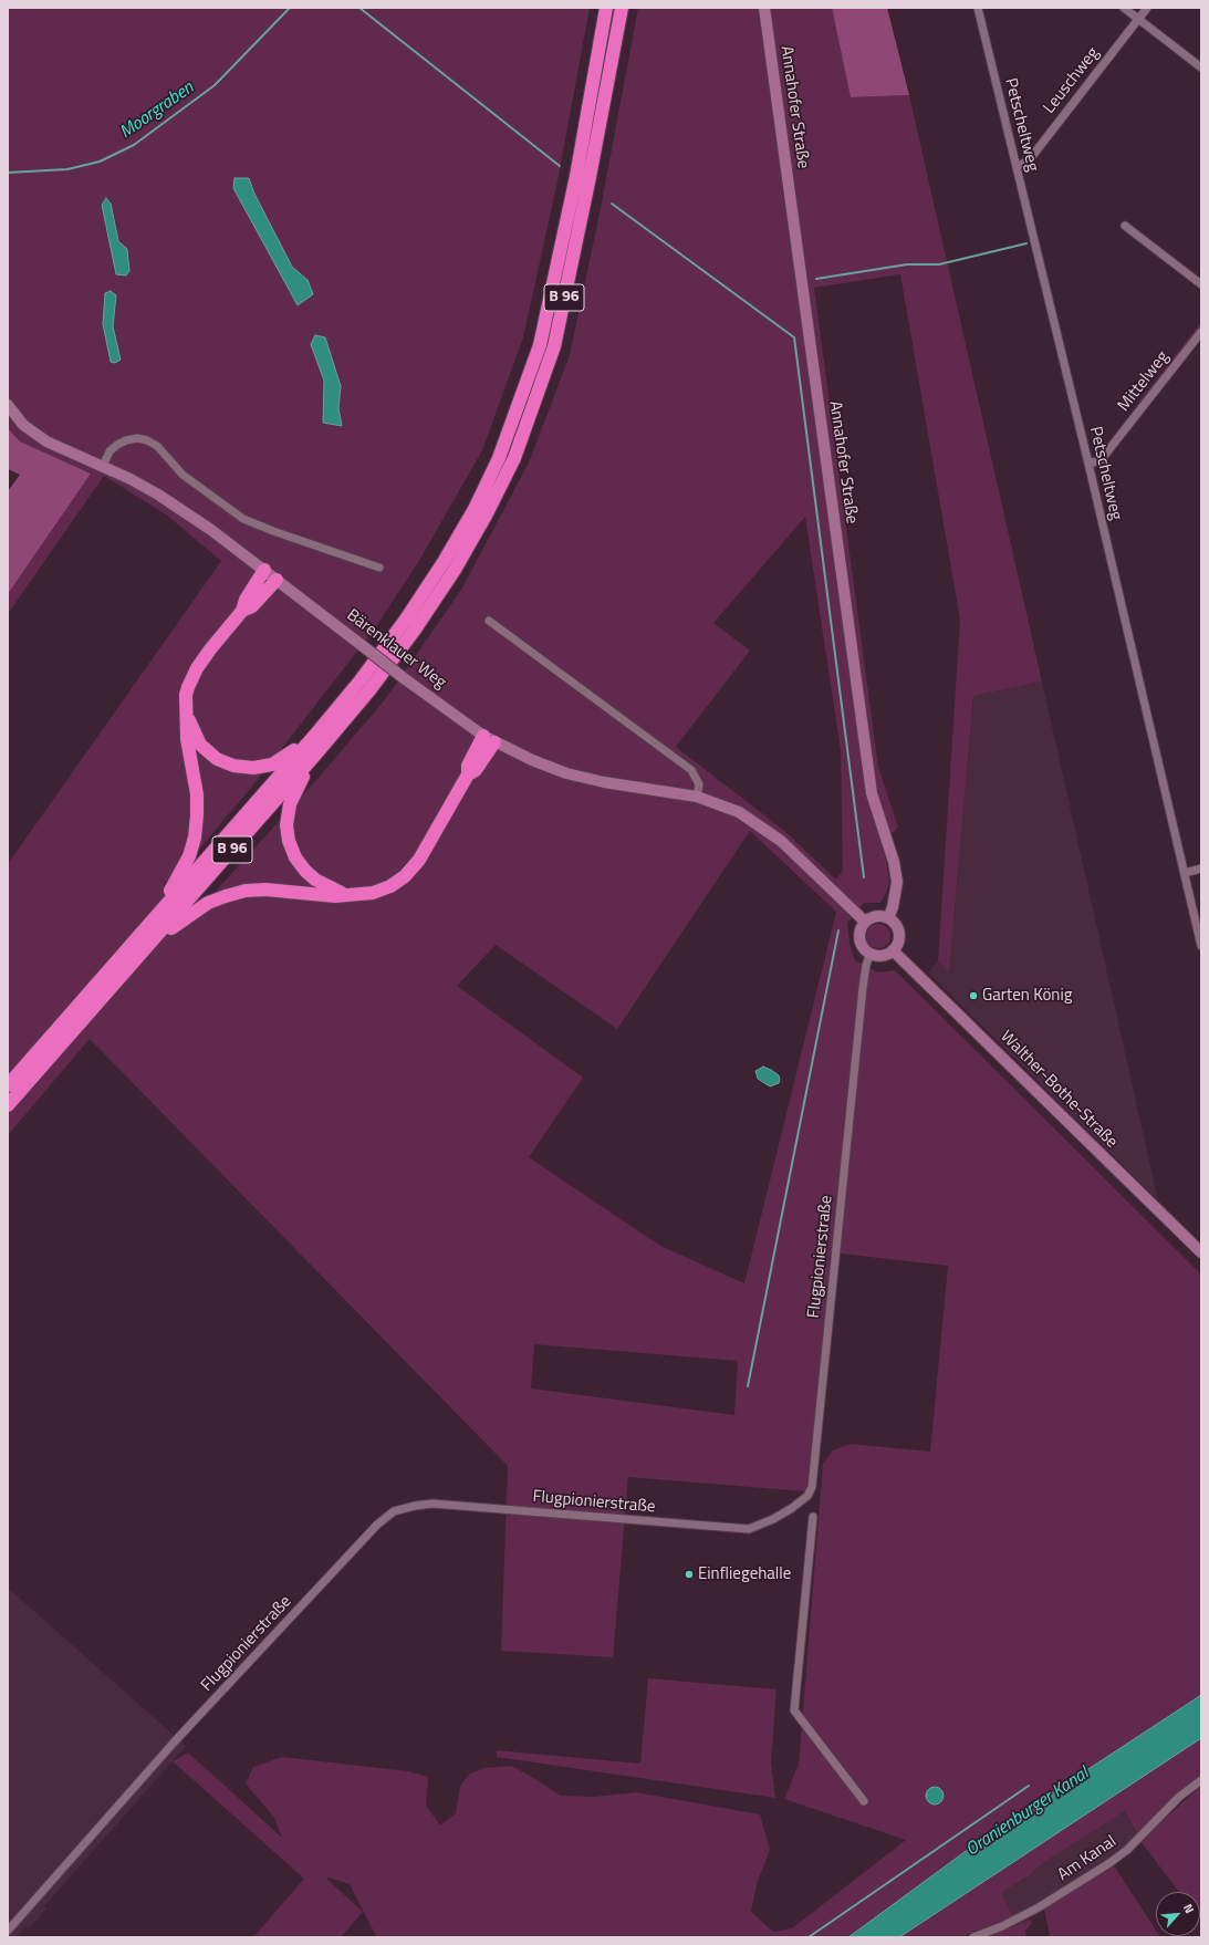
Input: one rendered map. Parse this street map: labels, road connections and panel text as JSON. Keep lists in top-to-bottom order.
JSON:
{
  "streets": {
    "highway": ["B 96"],
    "street": [
      "Leuschweg",
      "Annahofer Straße",
      "Petscheltweg",
      "Mittelweg",
      "Bärenklauer Weg",
      "Walther-Bothe-Straße",
      "Flugpionierstraße",
      "Am Kanal"
    ]
  },
  "crossings": [
    ["Leuschweg", "Petscheltweg"],
    ["Annahofer Straße", "Bärenklauer Weg"],
    ["Annahofer Straße", "Walther-Bothe-Straße"],
    ["Annahofer Straße", "Flugpionierstraße"],
    ["Petscheltweg", "Mittelweg"],
    ["Bärenklauer Weg", "Walther-Bothe-Straße"],
    ["Bärenklauer Weg", "Flugpionierstraße"],
    ["Walther-Bothe-Straße", "Flugpionierstraße"]
  ],
  "water": ["Moorgraben", "Oranienburger Kanal"],
  "places": ["Garten König", "Einfliegehalle"],
  "north": "top right"
}
